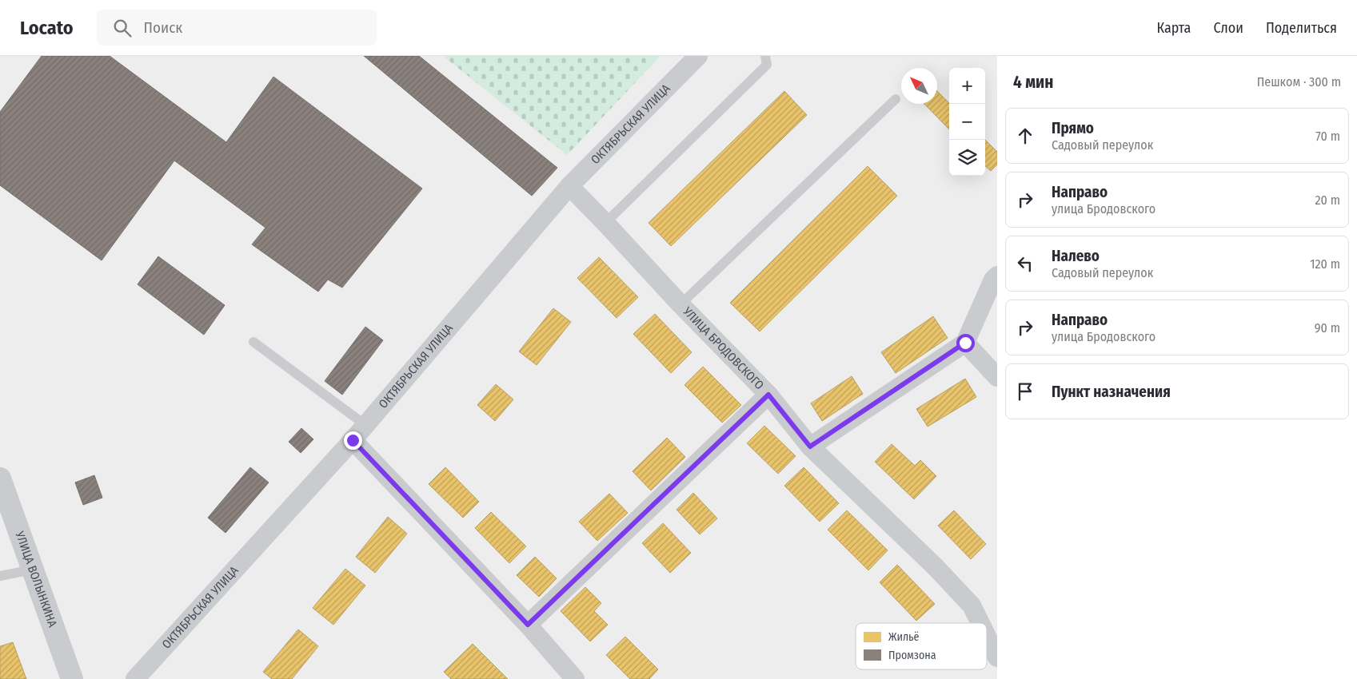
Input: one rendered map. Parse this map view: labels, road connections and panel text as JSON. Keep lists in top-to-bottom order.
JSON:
{
  "streets": {
    "street": ["ОКТЯБРЬСКАЯ УЛИЦА", "УЛИЦА БРОДОВСКОГО", "УЛИЦА ВОЛЫНКИНА"]
  },
  "crossings": [
    ["ОКТЯБРЬСКАЯ УЛИЦА", "УЛИЦА БРОДОВСКОГО"]
  ],
  "legend": ["Жильё", "Промзона"],
  "north": "top left",
  "page": {
    "header": "Locato",
    "search": "Поиск",
    "nav": ["Карта", "Слои", "Поделиться"],
    "heading": ["4 мин", "Пешком · 300 m"],
    "map_buttons": ["+", "−"],
    "list": [
      ["Прямо", "Садовый переулок", "70 m"],
      ["Направо", "улица Бродовского", "20 m"],
      ["Налево", "Садовый переулок", "120 m"],
      ["Направо", "улица Бродовского", "90 m"],
      "Пункт назначения"
    ]
  }
}
